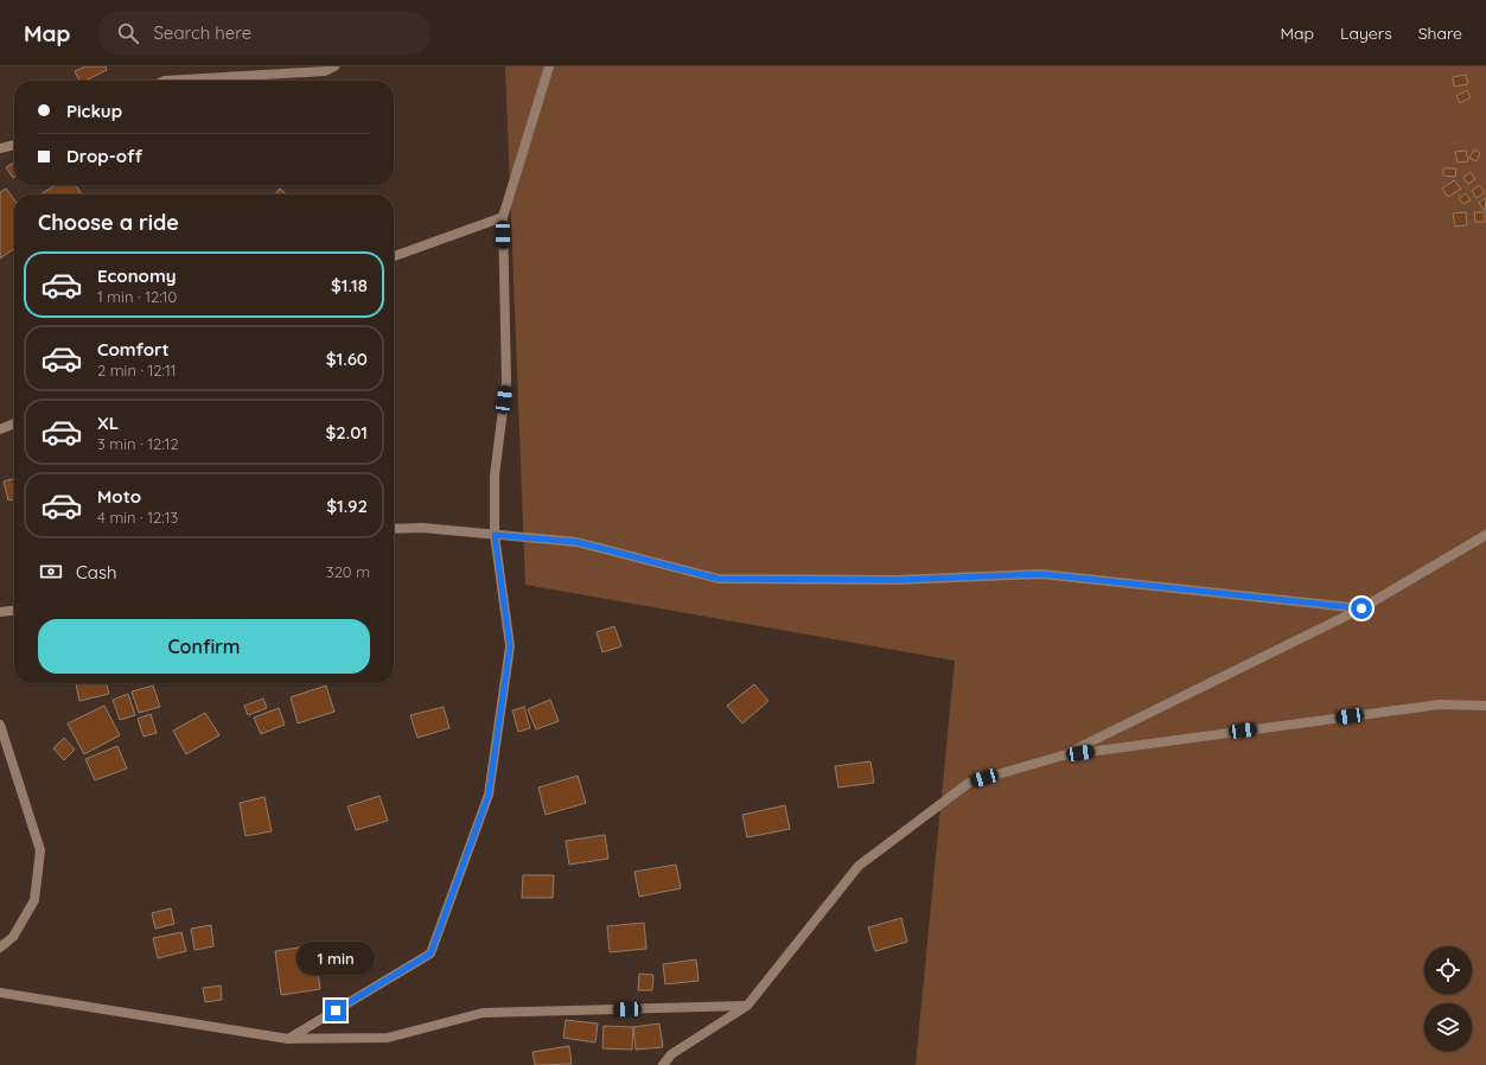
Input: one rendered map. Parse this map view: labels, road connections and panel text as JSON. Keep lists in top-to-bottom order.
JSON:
{
  "page": {
    "header": "Map",
    "search": "Search here",
    "nav": ["Map", "Layers", "Share"],
    "banner": ["Pickup", "Drop-off"],
    "heading": "Choose a ride",
    "list": [
      {
        "name": "Economy",
        "note": "1 min · 12:10",
        "value": "$1.18"
      },
      {
        "name": "Comfort",
        "note": "2 min · 12:11",
        "value": "$1.60"
      },
      {
        "name": "XL",
        "note": "3 min · 12:12",
        "value": "$2.01"
      },
      {
        "name": "Moto",
        "note": "4 min · 12:13",
        "value": "$1.92"
      }
    ],
    "pay": ["Cash", "320 m"],
    "buttons": "Confirm",
    "bubble": "1 min"
  }
}
